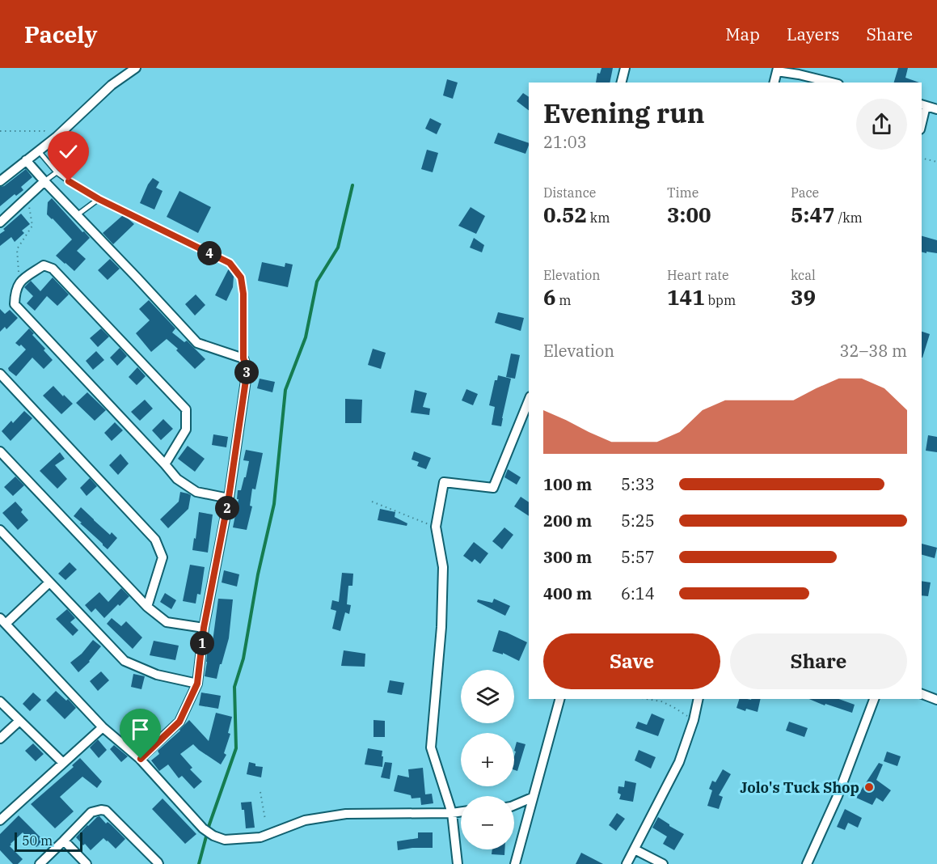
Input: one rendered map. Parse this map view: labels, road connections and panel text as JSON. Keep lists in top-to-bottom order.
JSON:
{
  "places": ["Jolo's Tuck Shop"],
  "scale_bar": "50 m",
  "page": {
    "header": "Pacely",
    "nav": ["Map", "Layers", "Share"],
    "heading": ["Evening run", "21:03"],
    "stats": [
      ["Distance", "0.52 km"],
      ["Time", "3:00"],
      ["Pace", "5:47 /km"],
      ["Elevation", "6 m"],
      ["Heart rate", "141 bpm"],
      ["kcal", "39"]
    ],
    "pins": [
      "4",
      "3",
      "2",
      "1"
    ],
    "chart": ["Elevation", "32–38 m"],
    "list": [
      {
        "name": "100 m",
        "note": "5:33"
      },
      {
        "name": "200 m",
        "note": "5:25"
      },
      {
        "name": "300 m",
        "note": "5:57"
      },
      {
        "name": "400 m",
        "note": "6:14"
      }
    ],
    "buttons": ["Save", "Share"],
    "map_buttons": ["+", "−"],
    "scale": "50 m"
  }
}
